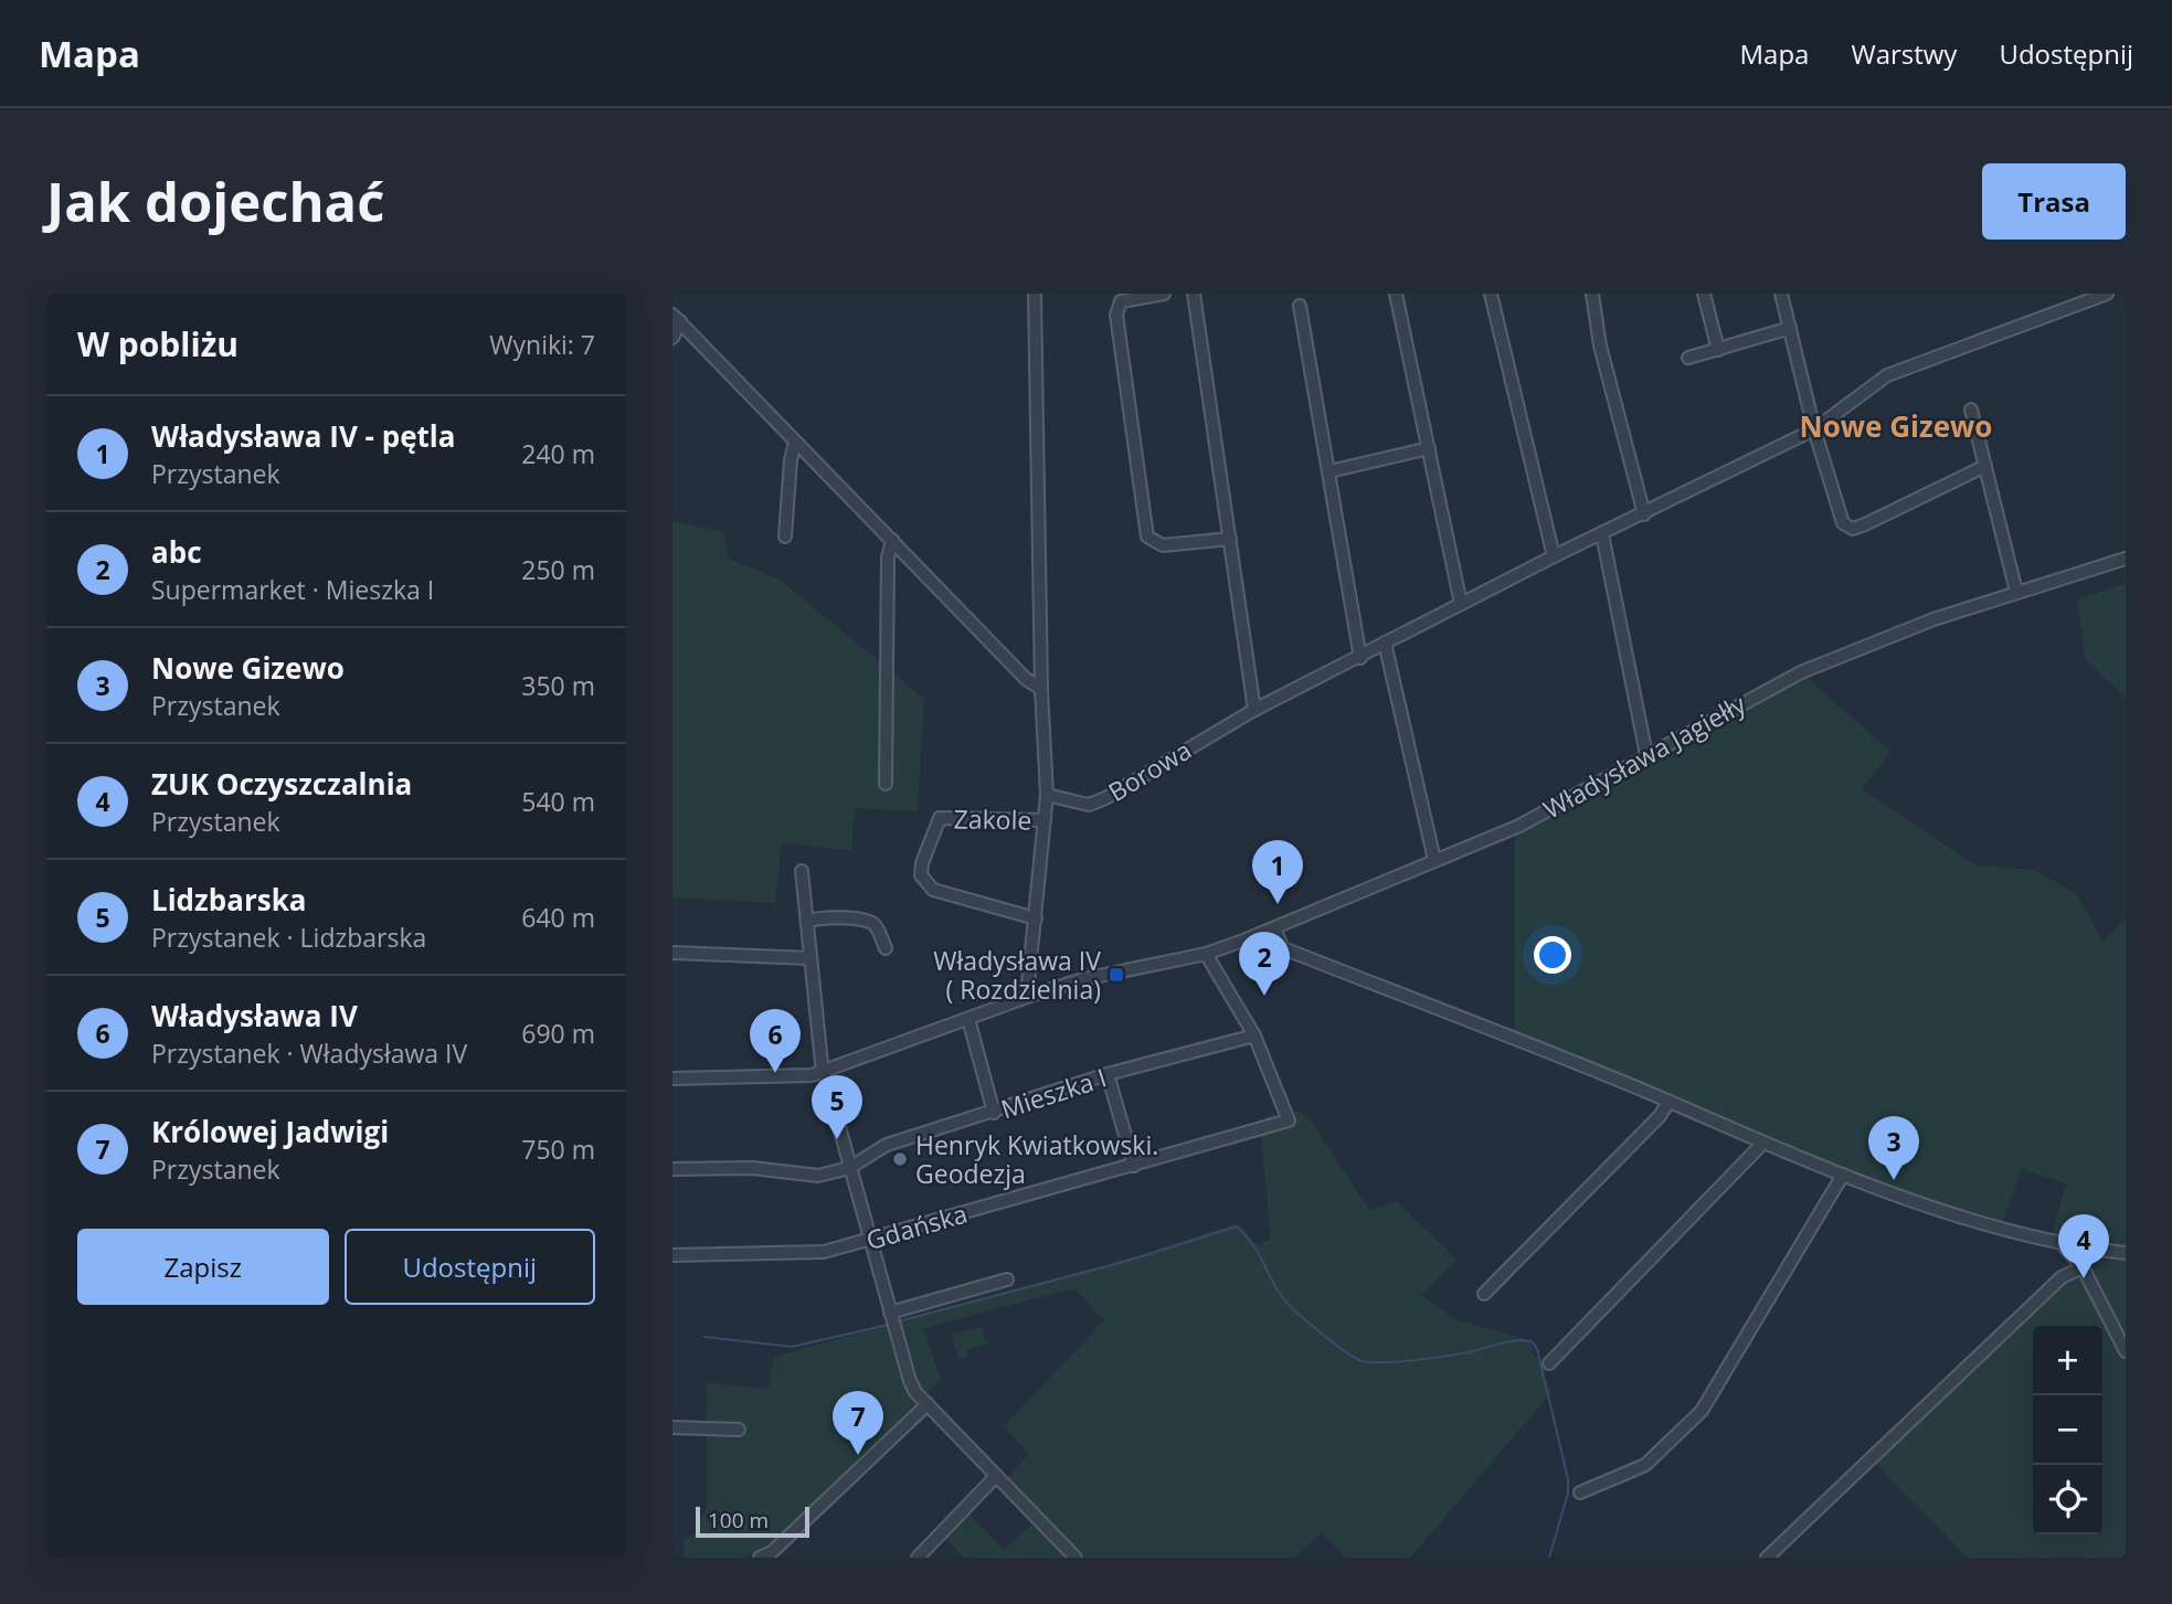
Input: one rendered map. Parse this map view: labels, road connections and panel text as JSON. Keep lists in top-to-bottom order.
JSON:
{
  "streets": {
    "street": [
      "Władysława Jagiełły",
      "Borowa",
      "Zakole",
      "Mieszka I",
      "Gdańska"
    ]
  },
  "crossings": [
    ["Mieszka I", "Gdańska"]
  ],
  "districts": ["Nowe Gizewo"],
  "places": {
    "transit": ["Władysława IV ( Rozdzielnia)"],
    "other": ["Henryk Kwiatkowski. Geodezja"]
  },
  "scale_bar": "100 m",
  "page": {
    "header": "Mapa",
    "nav": ["Mapa", "Warstwy", "Udostępnij"],
    "buttons": [
      "Trasa",
      ["Zapisz", "Udostępnij"]
    ],
    "title": "Jak dojechać",
    "heading": ["W pobliżu", "Wyniki: 7"],
    "list": [
      {
        "mark": "1",
        "name": "Władysława IV - pętla",
        "note": "Przystanek",
        "value": "240 m"
      },
      {
        "mark": "2",
        "name": "abc",
        "note": "Supermarket · Mieszka I",
        "value": "250 m"
      },
      {
        "mark": "3",
        "name": "Nowe Gizewo",
        "note": "Przystanek",
        "value": "350 m"
      },
      {
        "mark": "4",
        "name": "ZUK Oczyszczalnia",
        "note": "Przystanek",
        "value": "540 m"
      },
      {
        "mark": "5",
        "name": "Lidzbarska",
        "note": "Przystanek · Lidzbarska",
        "value": "640 m"
      },
      {
        "mark": "6",
        "name": "Władysława IV",
        "note": "Przystanek · Władysława IV",
        "value": "690 m"
      },
      {
        "mark": "7",
        "name": "Królowej Jadwigi",
        "note": "Przystanek",
        "value": "750 m"
      }
    ],
    "pins": [
      "1",
      "2",
      "6",
      "5",
      "3",
      "4",
      "7"
    ],
    "map_buttons": ["+", "−"],
    "scale": "100 m"
  }
}
